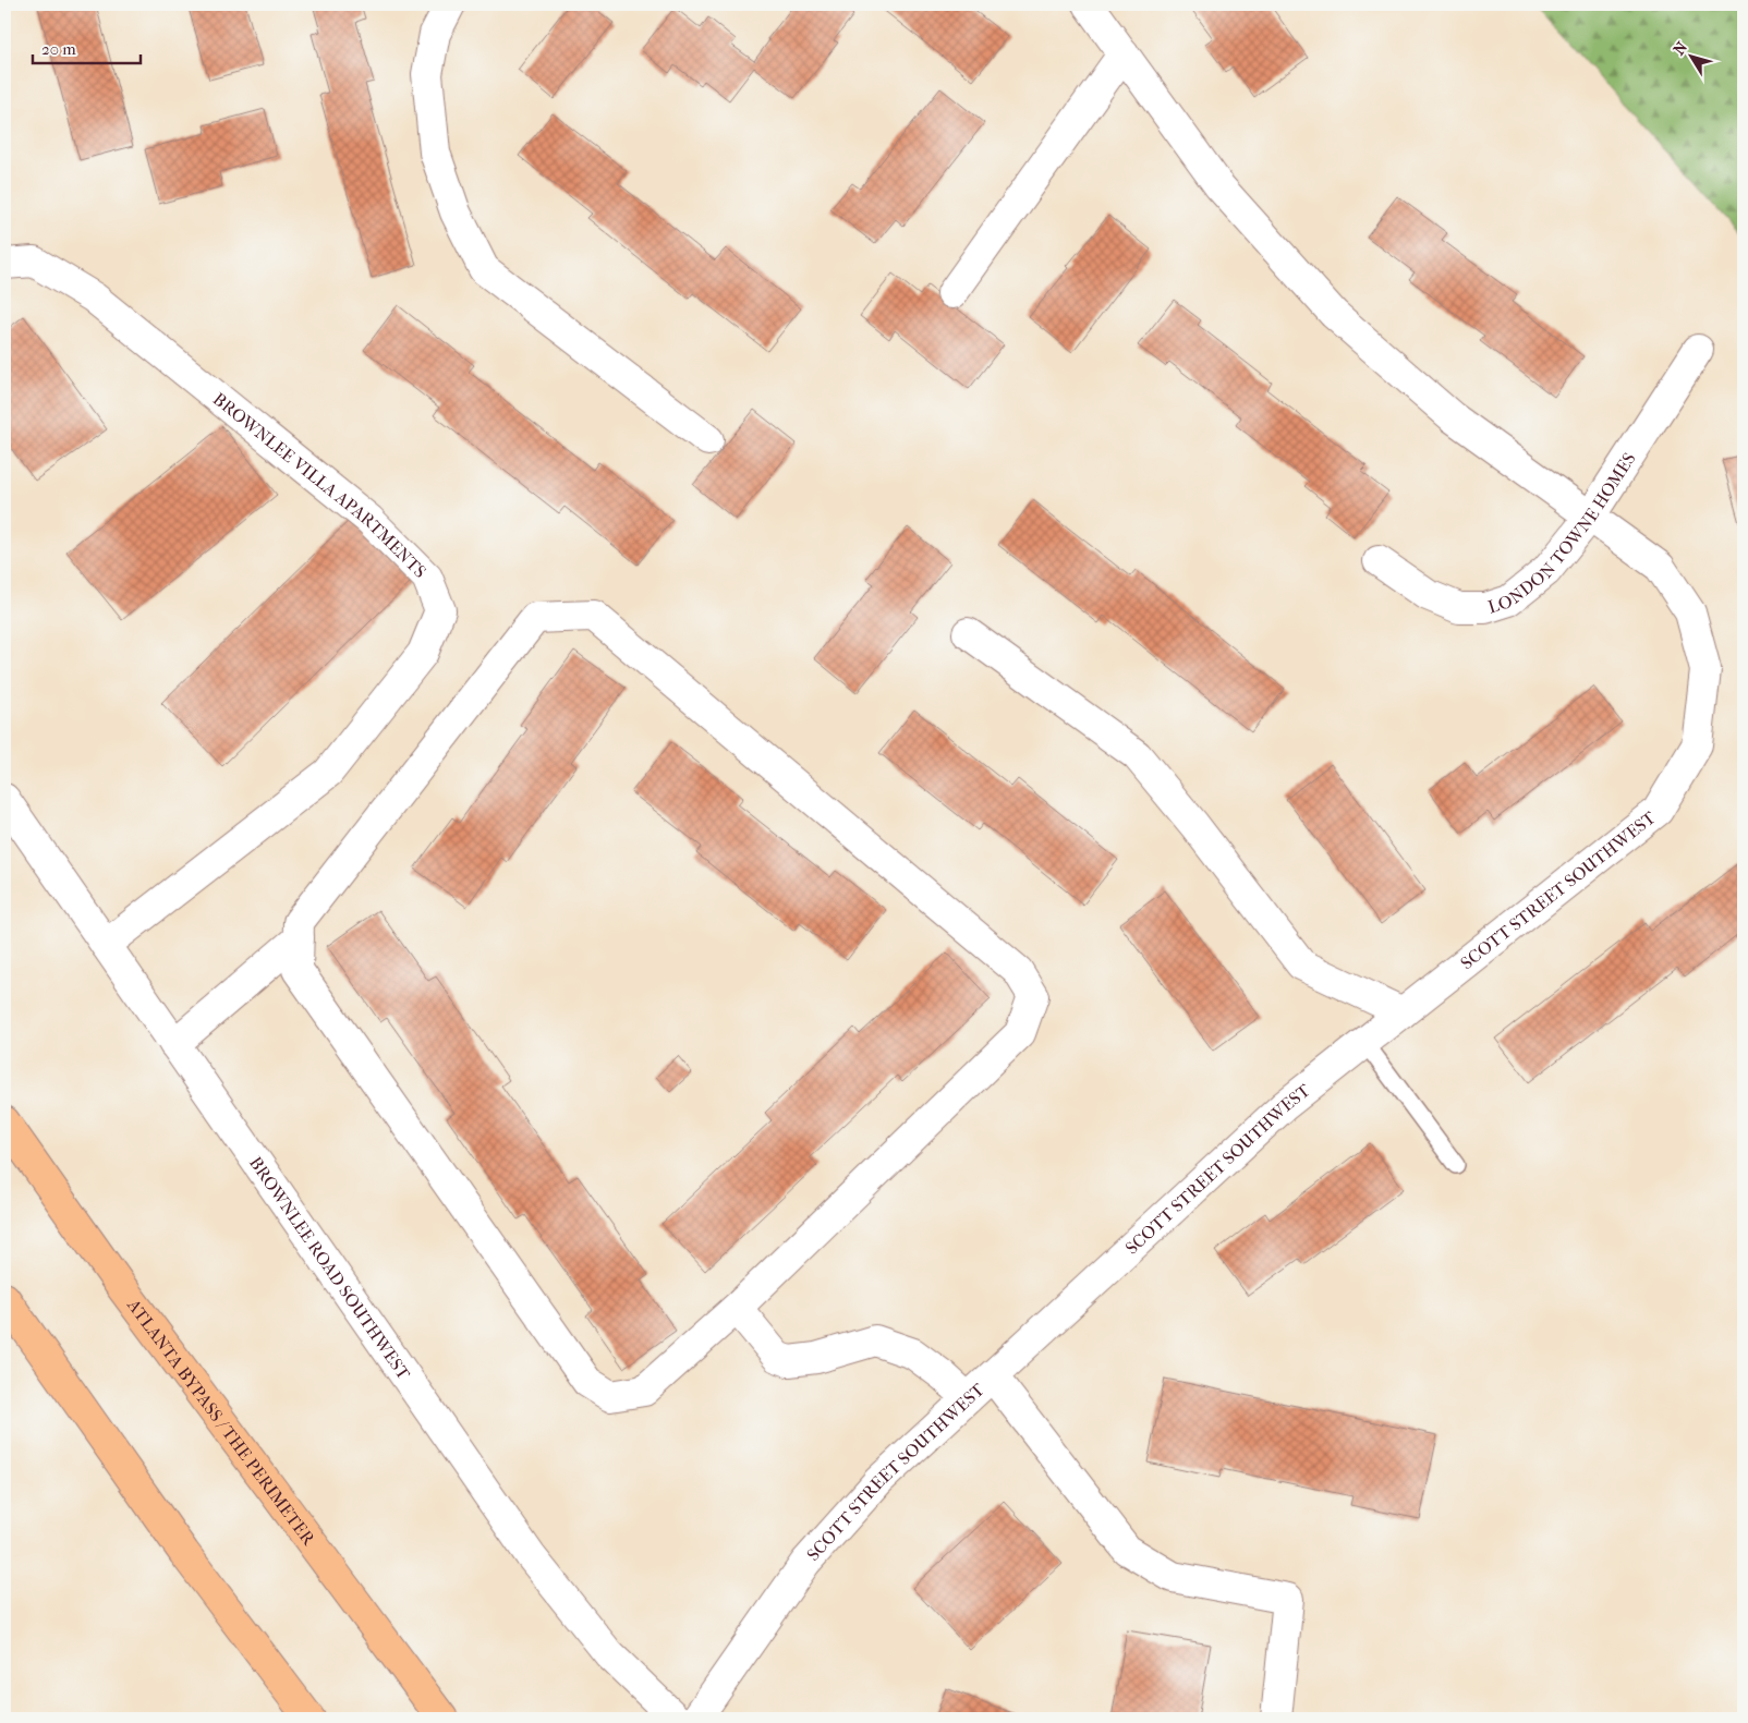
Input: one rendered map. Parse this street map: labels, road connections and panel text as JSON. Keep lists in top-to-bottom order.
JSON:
{
  "streets": {
    "highway": ["ATLANTA BYPASS / THE PERIMETER"],
    "street": [
      "BROWNLEE VILLA APARTMENTS",
      "LONDON TOWNE HOMES",
      "SCOTT STREET SOUTHWEST",
      "BROWNLEE ROAD SOUTHWEST"
    ]
  },
  "crossings": [
    ["BROWNLEE VILLA APARTMENTS", "BROWNLEE ROAD SOUTHWEST"],
    ["LONDON TOWNE HOMES", "SCOTT STREET SOUTHWEST"]
  ],
  "scale_bar": "20 m",
  "north": "top left"
}
